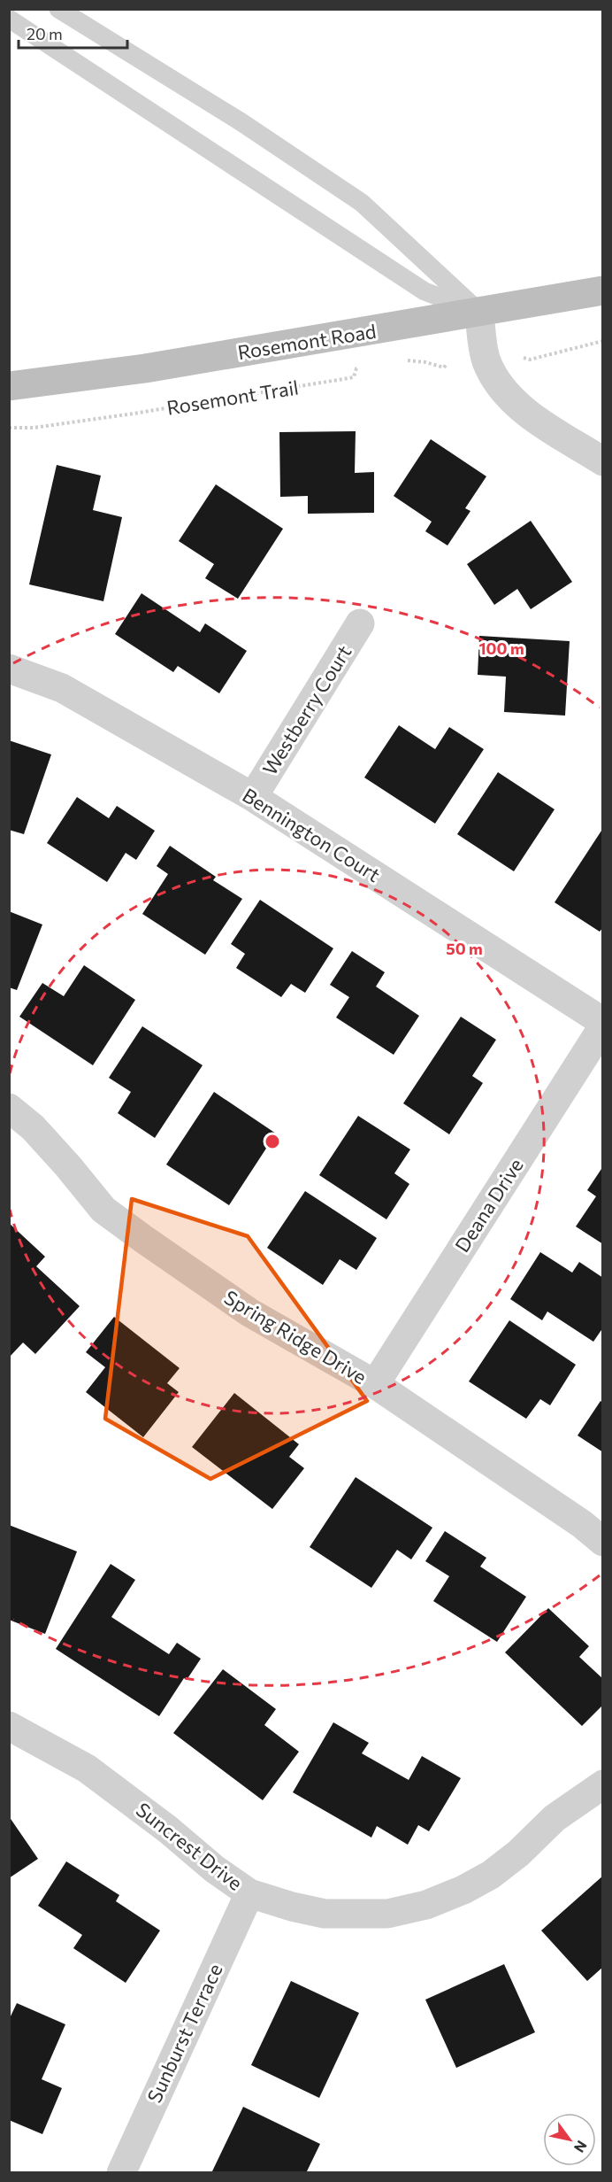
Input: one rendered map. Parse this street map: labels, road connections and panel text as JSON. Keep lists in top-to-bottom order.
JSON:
{
  "streets": {
    "main road": ["Rosemont Road"],
    "street": [
      "Westberry Court",
      "Bennington Court",
      "Deana Drive",
      "Spring Ridge Drive",
      "Suncrest Drive",
      "Sunburst Terrace"
    ],
    "path": ["Rosemont Trail"]
  },
  "crossings": [
    ["Westberry Court", "Bennington Court"],
    ["Deana Drive", "Spring Ridge Drive"],
    ["Suncrest Drive", "Sunburst Terrace"]
  ],
  "scale_bar": "20 m",
  "north": "bottom right",
  "rings": ["100 m", "50 m"]
}
